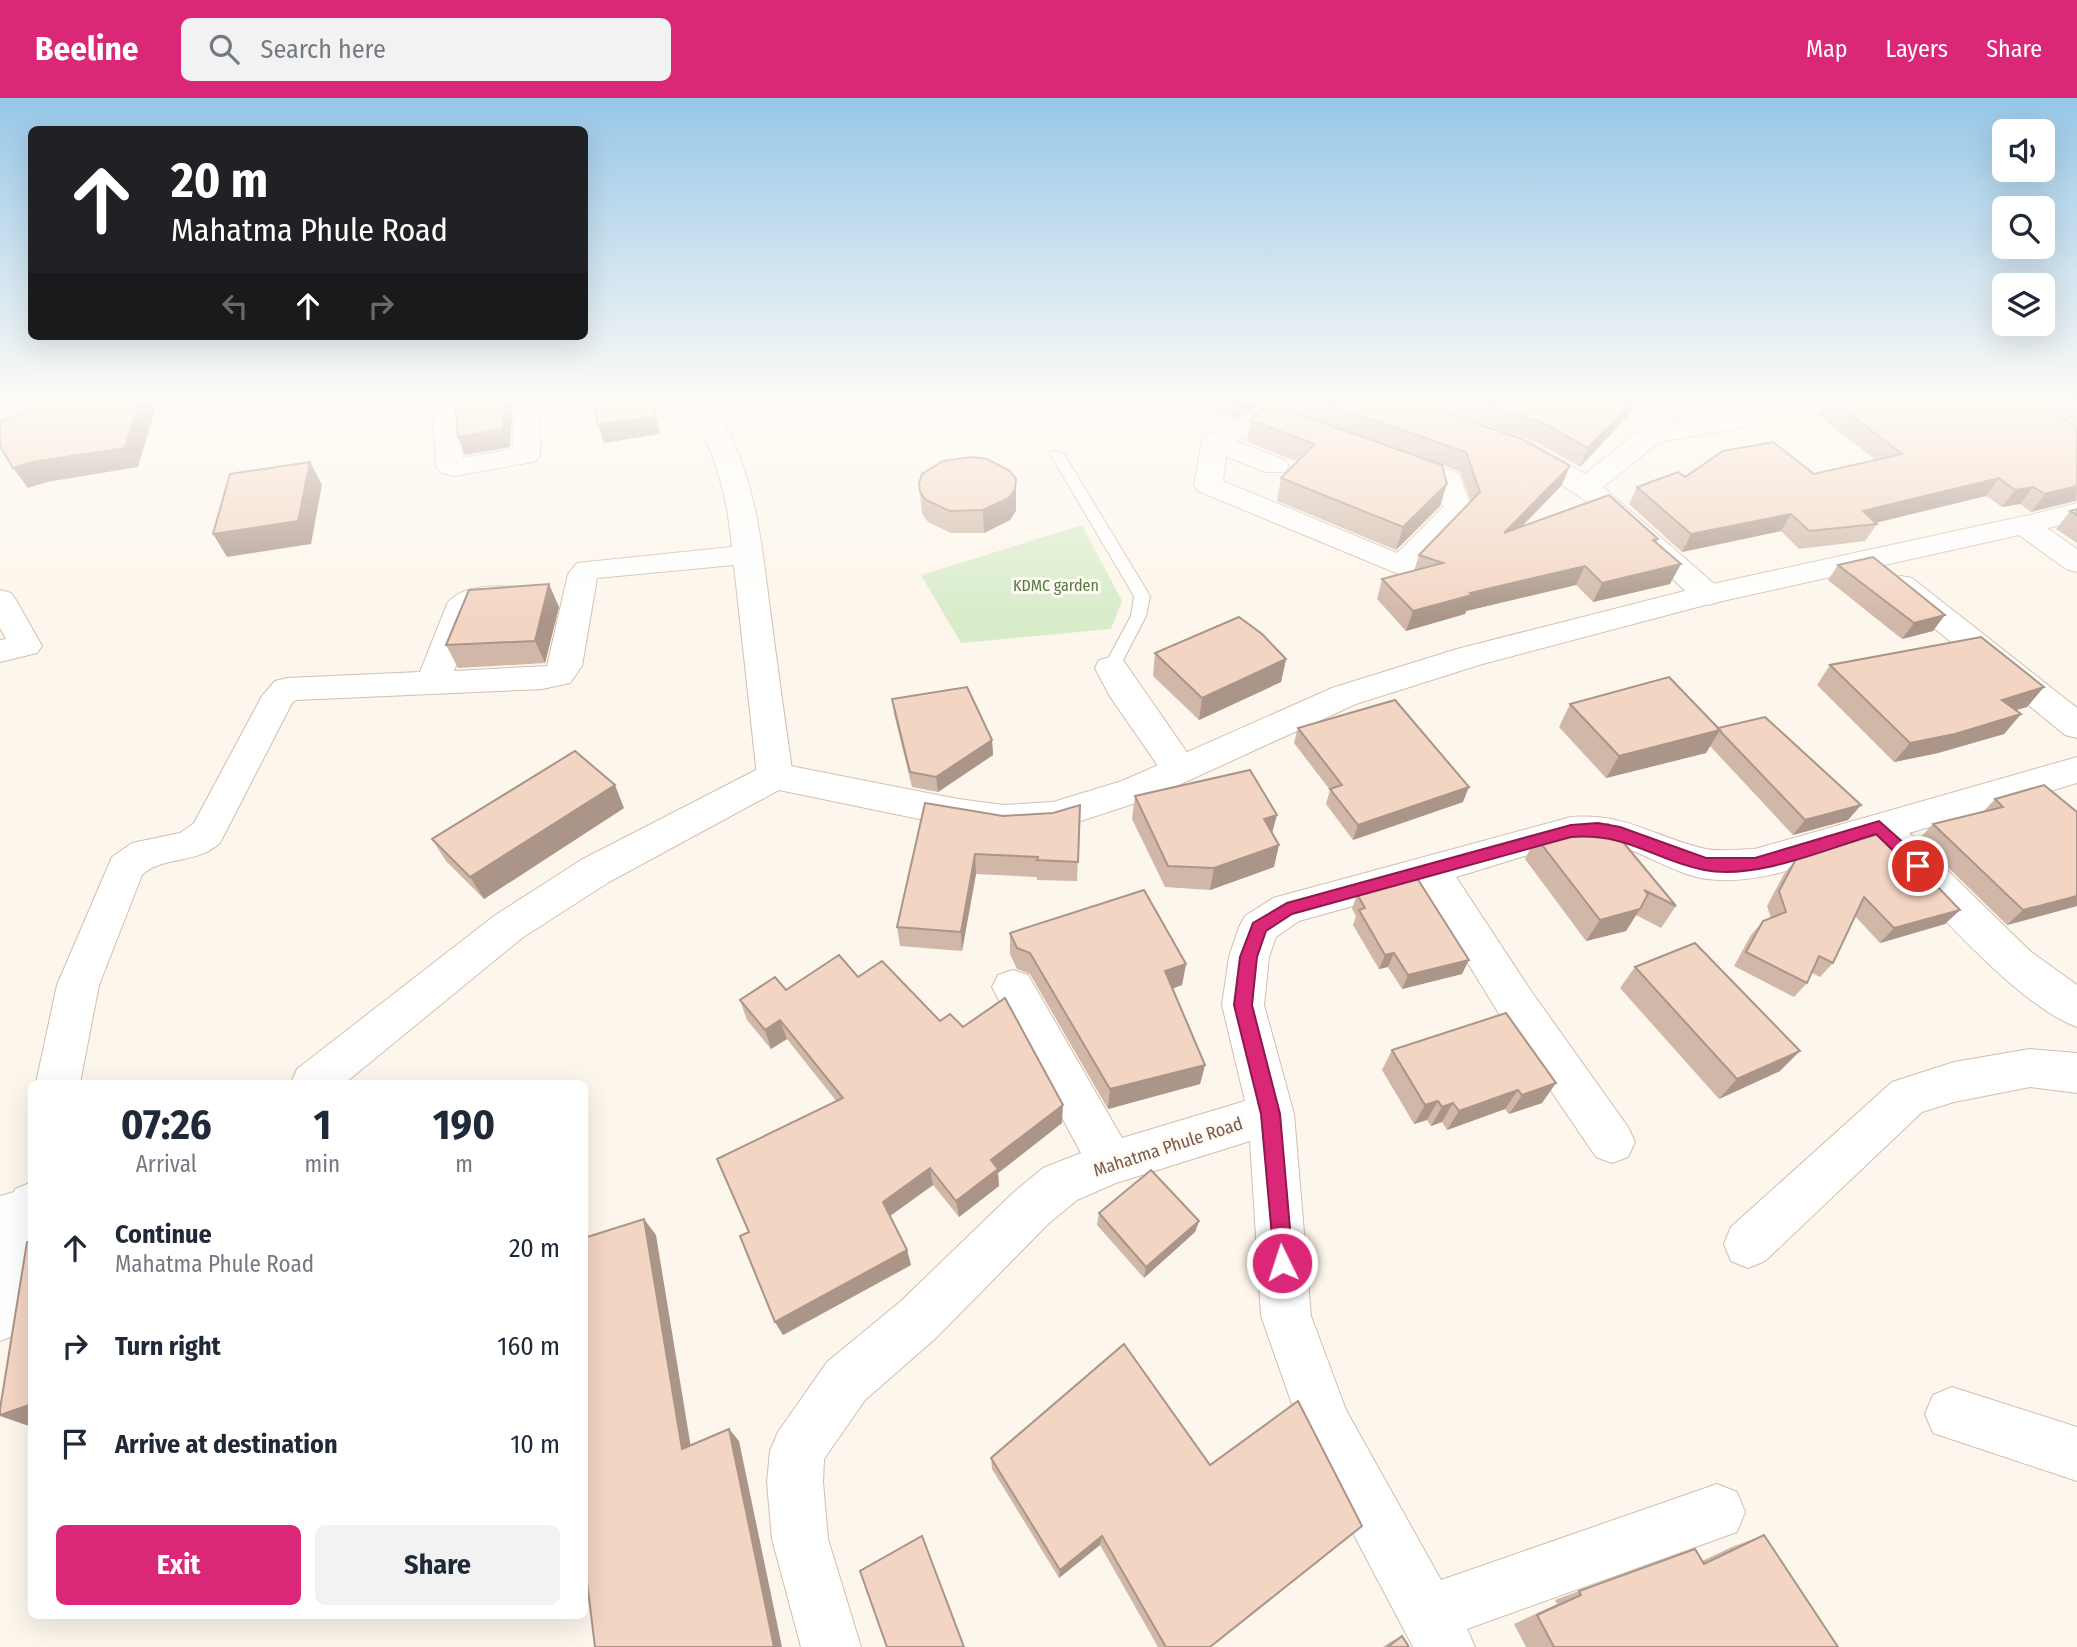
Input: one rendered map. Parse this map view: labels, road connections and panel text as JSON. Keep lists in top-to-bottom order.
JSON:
{
  "streets": {
    "street": ["Mahatma Phule Road"]
  },
  "parks": ["KDMC garden"],
  "page": {
    "header": "Beeline",
    "search": "Search here",
    "nav": ["Map", "Layers", "Share"],
    "turn": ["20 m", "Mahatma Phule Road"],
    "eta": [
      "07:26",
      "Arrival",
      "1",
      "min",
      "190",
      "m"
    ],
    "list": [
      {
        "name": "Continue",
        "note": "Mahatma Phule Road",
        "value": "20 m"
      },
      {
        "name": "Turn right",
        "value": "160 m"
      },
      {
        "name": "Arrive at destination",
        "value": "10 m"
      }
    ],
    "buttons": ["Exit", "Share"]
  }
}
